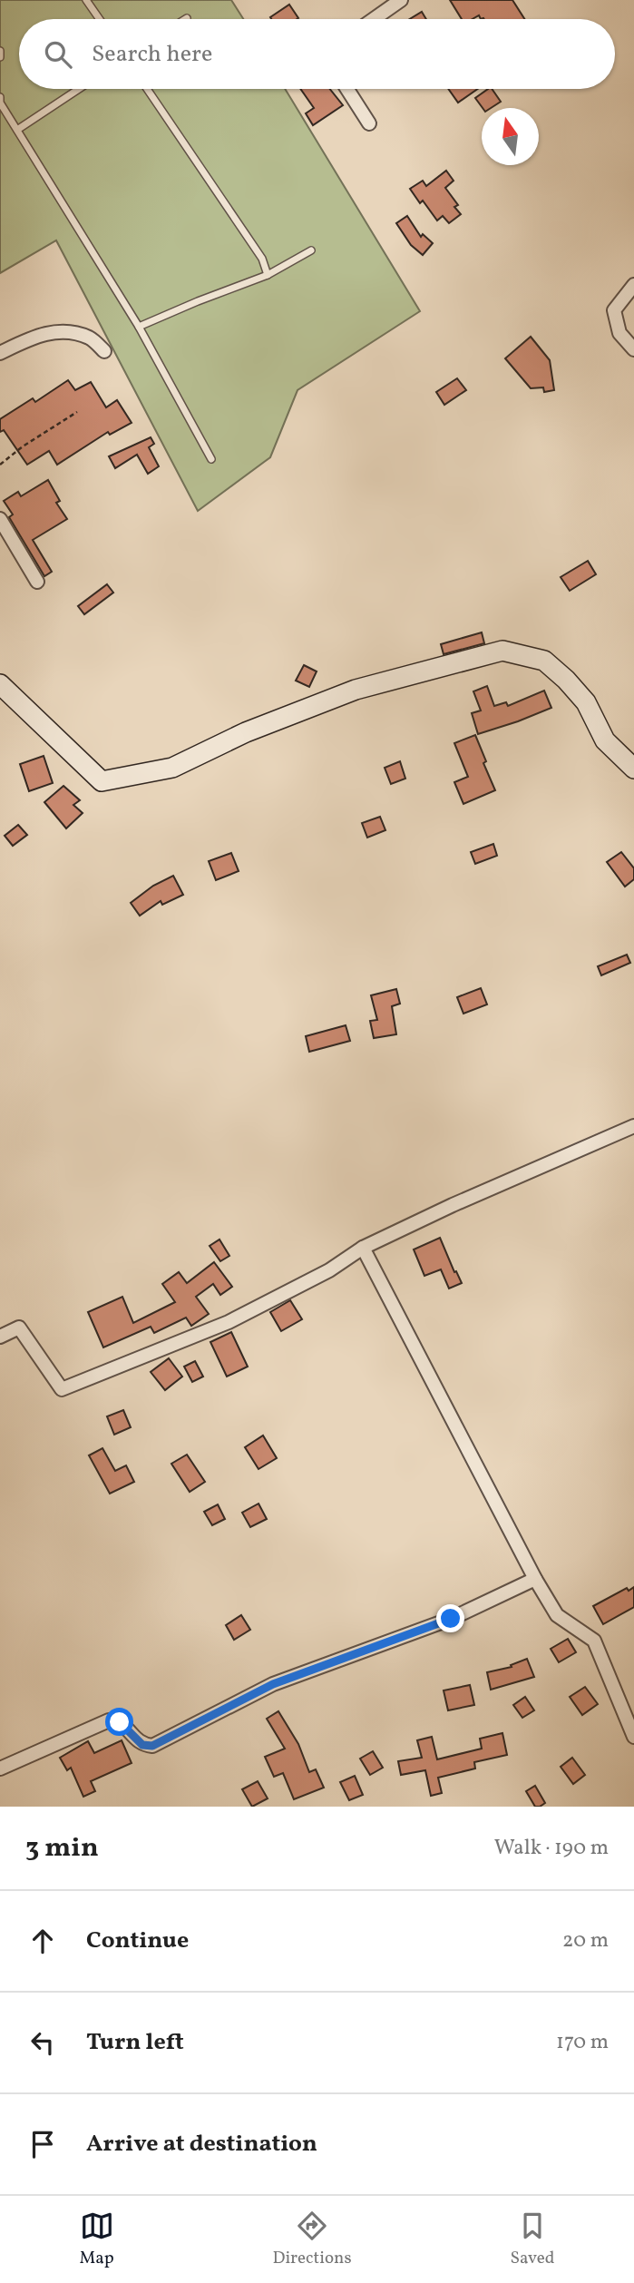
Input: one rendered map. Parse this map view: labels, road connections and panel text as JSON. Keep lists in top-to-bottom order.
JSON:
{
  "north": "top",
  "page": {
    "search": "Search here",
    "heading": ["3 min", "Walk · 190 m"],
    "list": [
      ["Continue", "20 m"],
      ["Turn left", "170 m"],
      "Arrive at destination"
    ],
    "nav": ["Map", "Directions", "Saved"]
  }
}
